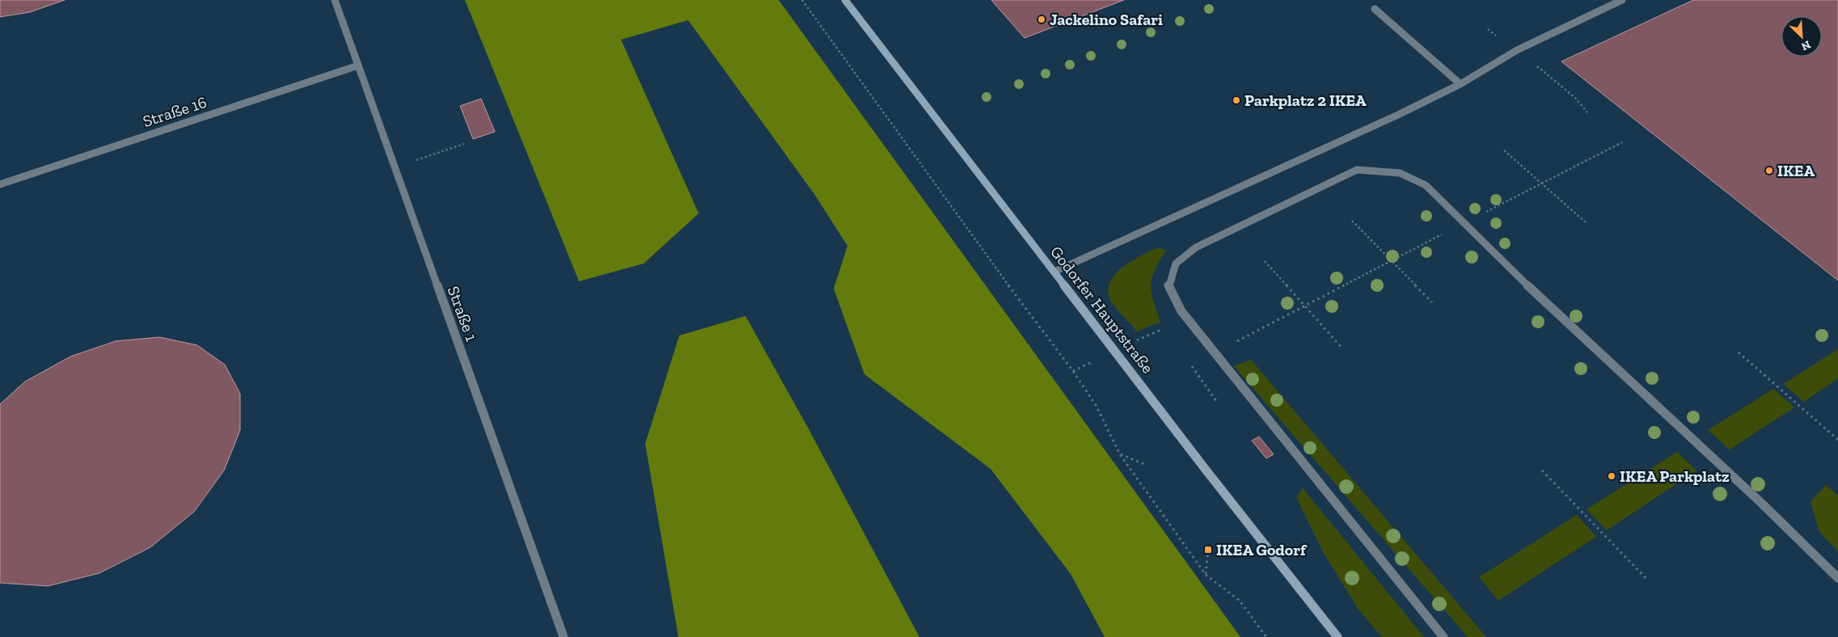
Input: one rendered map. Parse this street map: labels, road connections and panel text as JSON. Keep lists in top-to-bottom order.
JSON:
{
  "streets": {
    "main road": ["Godorfer Hauptstraße"],
    "lane": ["Straße 16", "Straße 1"]
  },
  "crossings": [
    ["Straße 16", "Straße 1"]
  ],
  "places": {
    "other": [
      "Jackelino Safari",
      "Parkplatz 2 IKEA",
      "IKEA",
      "IKEA Parkplatz"
    ],
    "transit": ["IKEA Godorf"]
  },
  "north": "bottom right"
}
